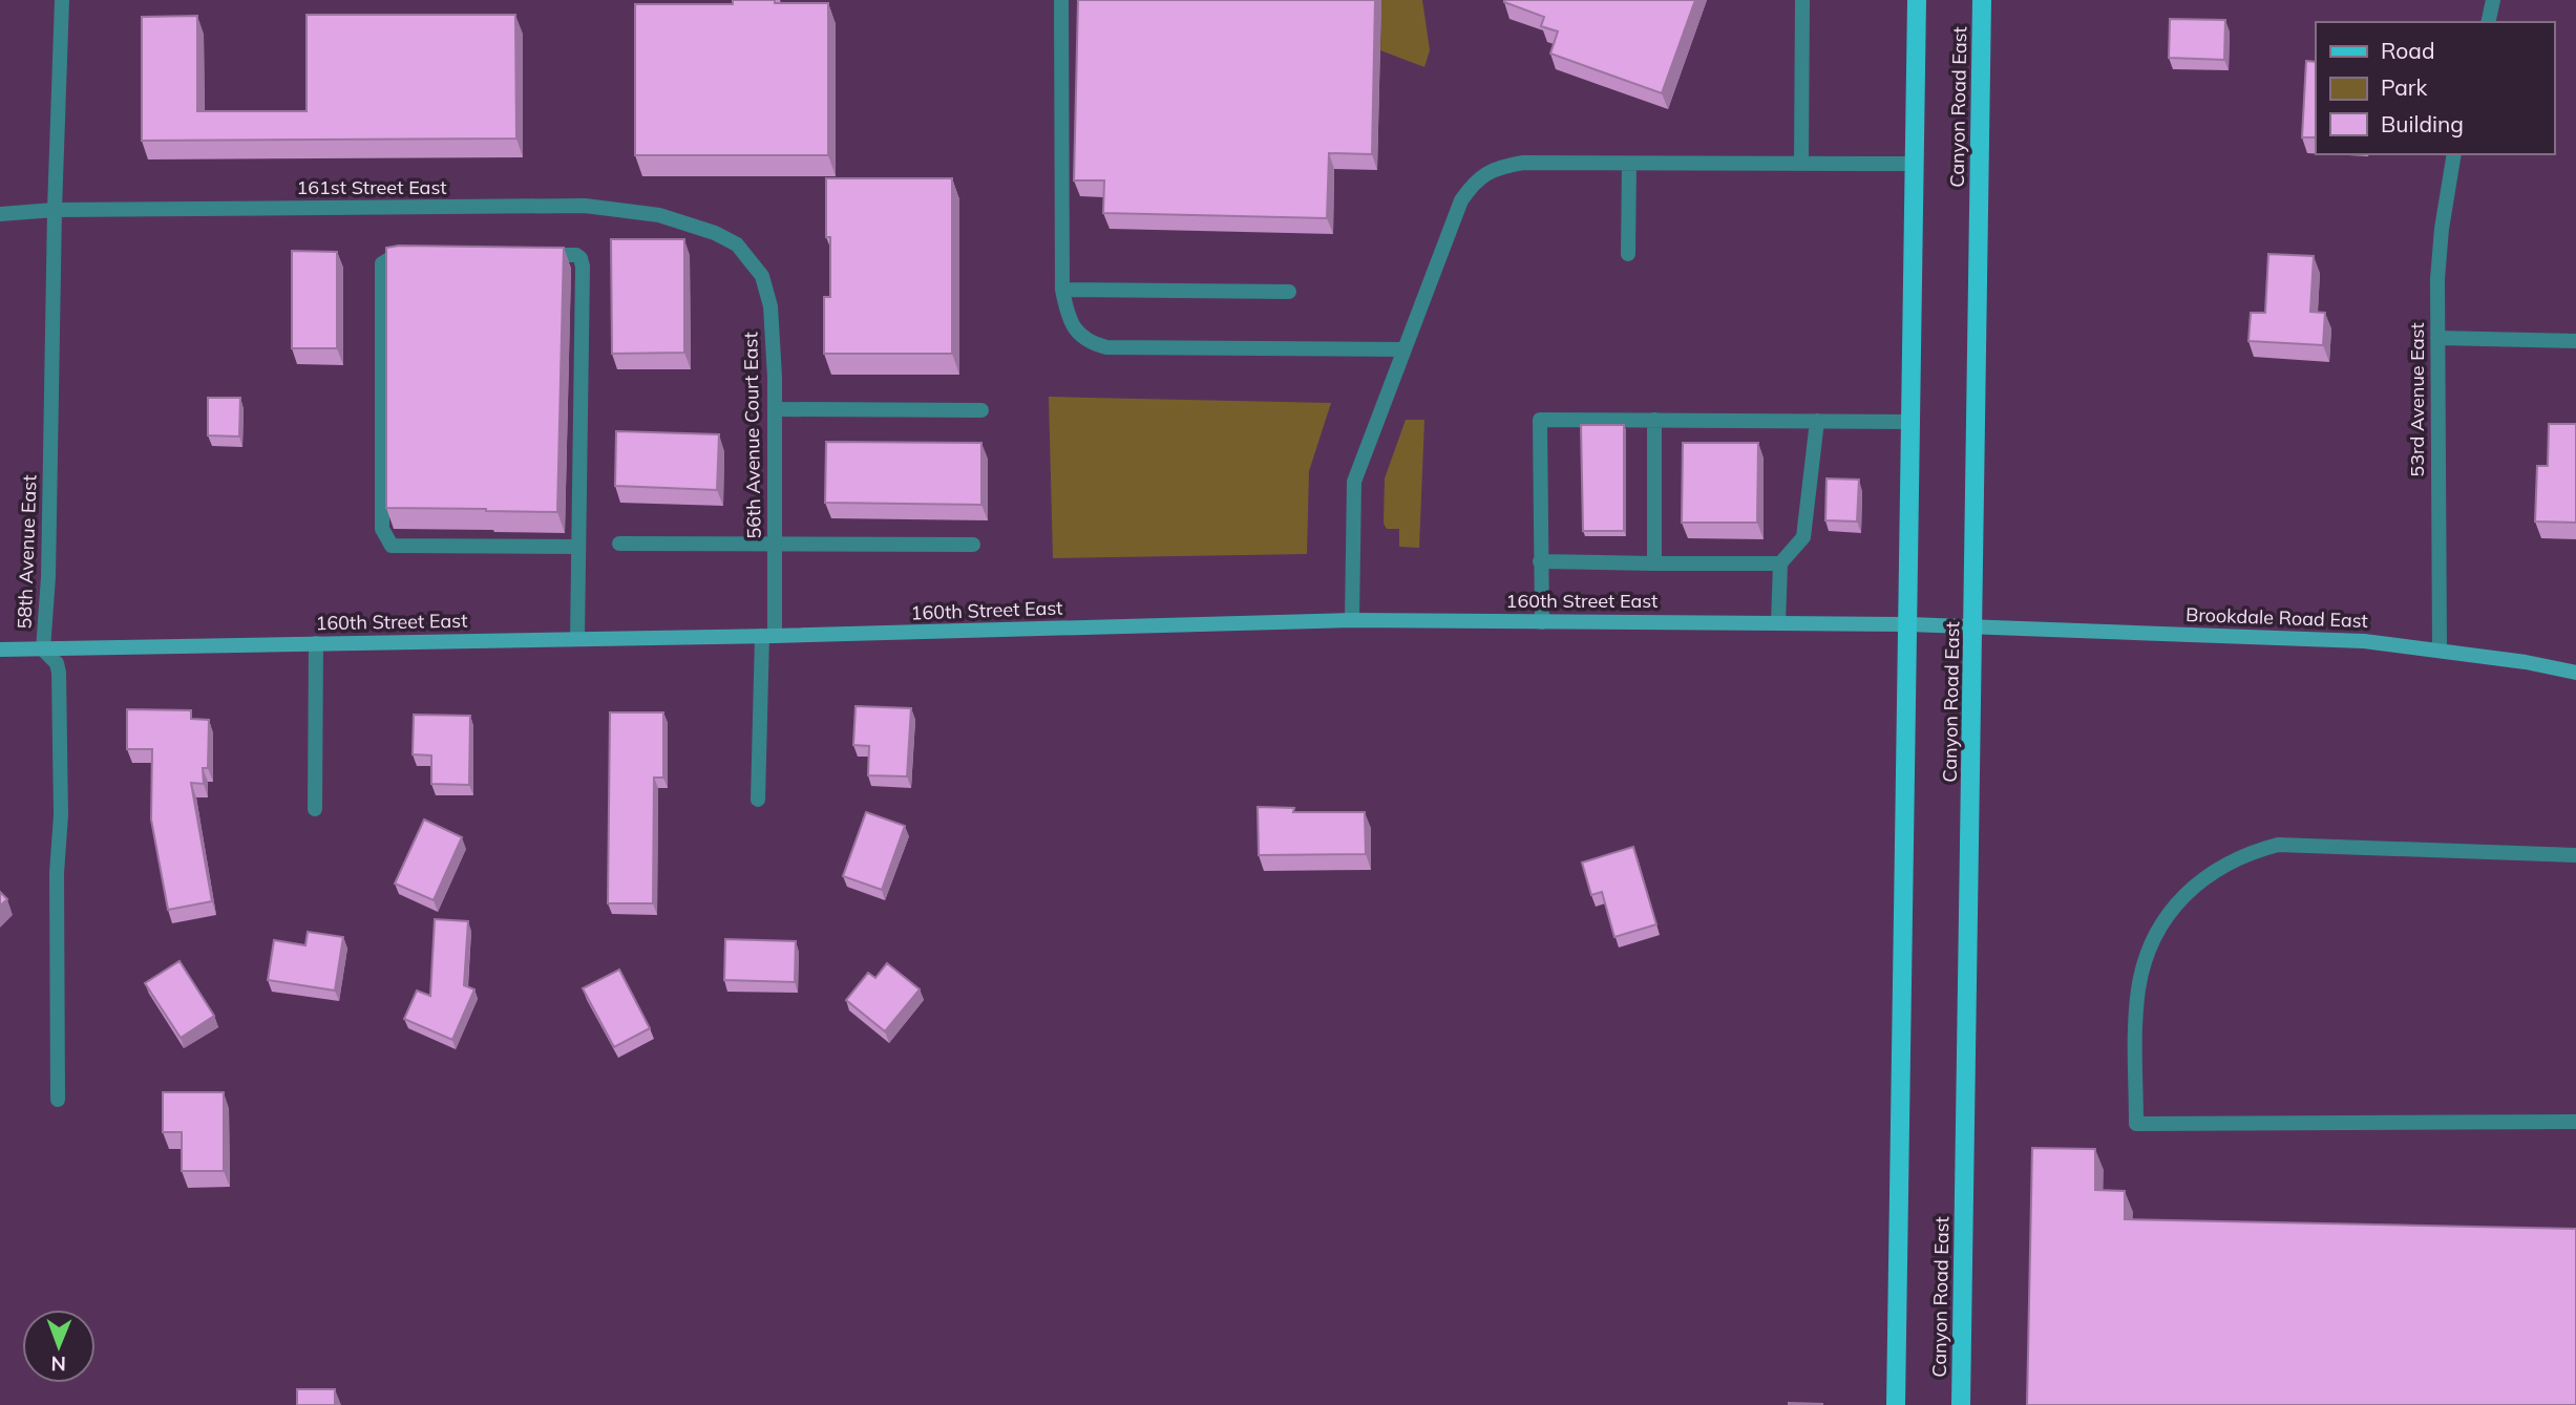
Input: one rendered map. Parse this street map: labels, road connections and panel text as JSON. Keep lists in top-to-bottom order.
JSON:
{
  "streets": {
    "main road": ["Canyon Road East", "160th Street East", "Brookdale Road East"],
    "street": [
      "161st Street East",
      "53rd Avenue East",
      "56th Avenue Court East",
      "58th Avenue East"
    ]
  },
  "crossings": [
    ["Canyon Road East", "160th Street East"],
    ["Canyon Road East", "Brookdale Road East"],
    ["161st Street East", "56th Avenue Court East"],
    ["161st Street East", "58th Avenue East"],
    ["53rd Avenue East", "Brookdale Road East"],
    ["56th Avenue Court East", "160th Street East"],
    ["58th Avenue East", "160th Street East"],
    ["160th Street East", "Brookdale Road East"]
  ],
  "legend": ["Road", "Park", "Building"],
  "north": "bottom"
}
